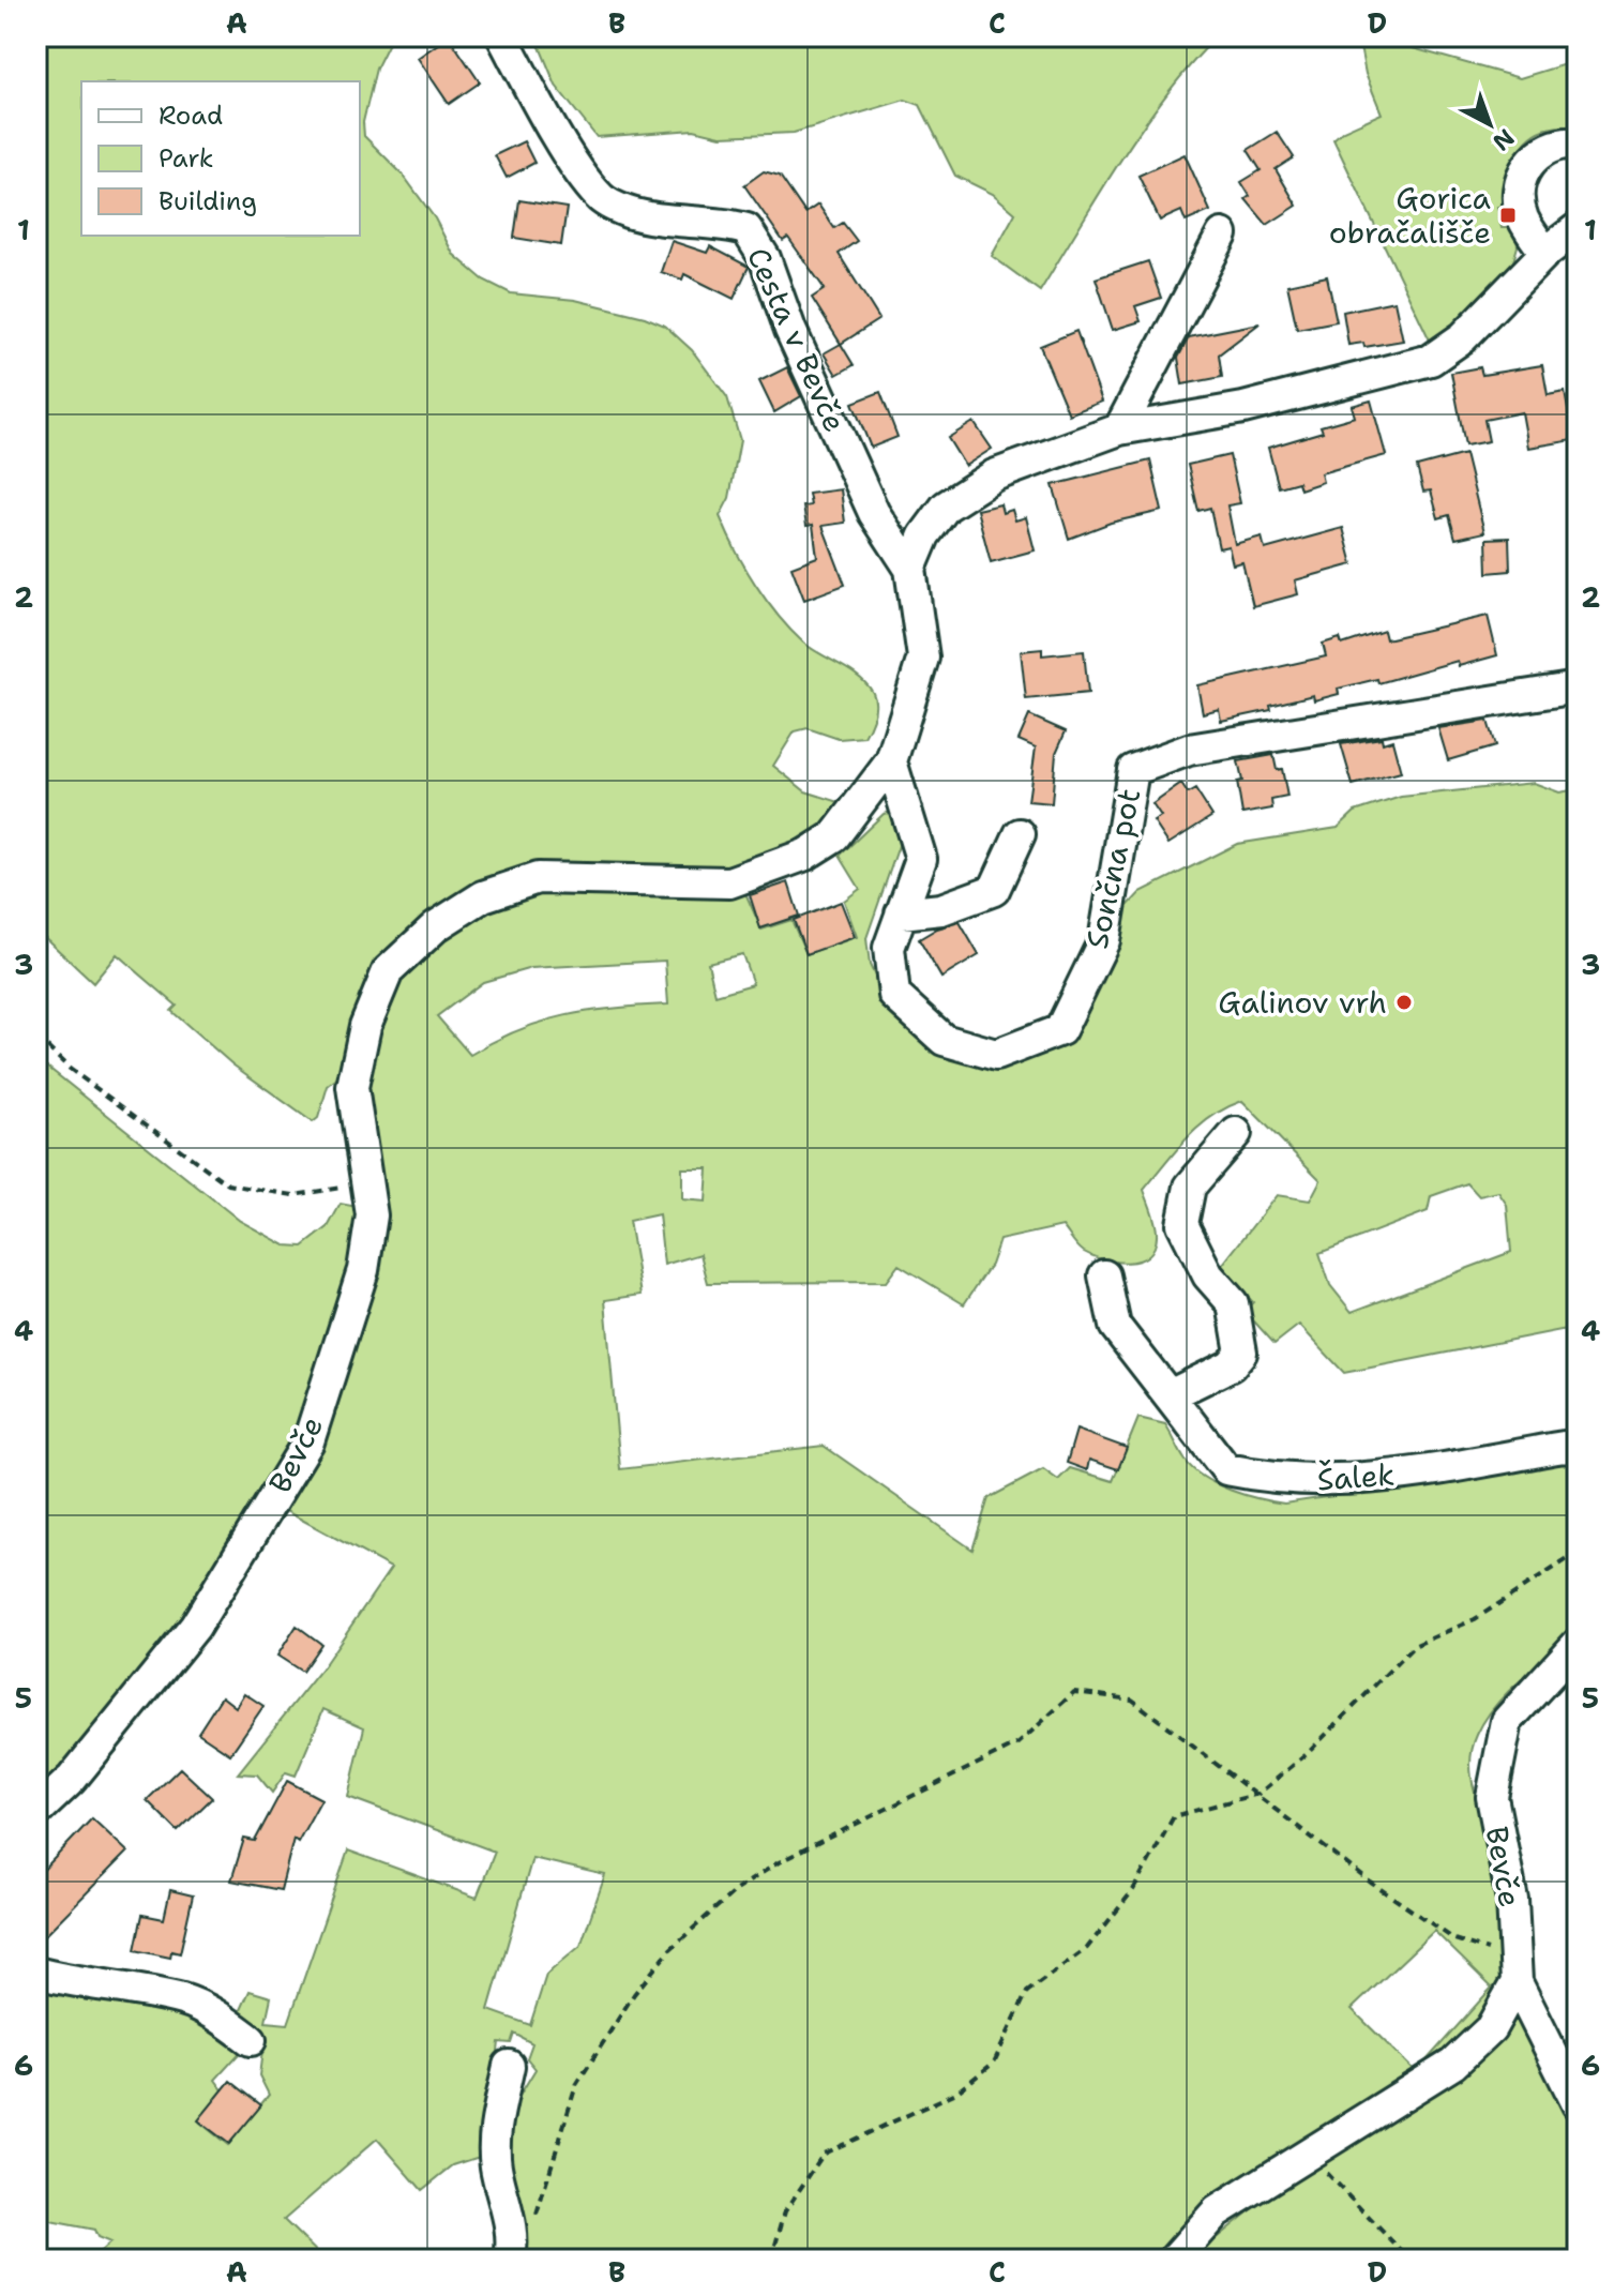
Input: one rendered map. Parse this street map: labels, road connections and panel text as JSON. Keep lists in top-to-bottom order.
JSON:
{
  "streets": {
    "street": [
      "Cesta v Bevče",
      "Sončna pot",
      "Bevče",
      "Šalek"
    ]
  },
  "crossings": [
    ["Cesta v Bevče", "Sončna pot"],
    ["Cesta v Bevče", "Bevče"]
  ],
  "places": {
    "transit": ["Gorica obračališče"],
    "other": ["Galinov vrh"]
  },
  "legend": ["Road", "Park", "Building"],
  "north": "bottom right",
  "grid": {
    "columns": [
      "A",
      "B",
      "C",
      "D"
    ],
    "rows": [
      "1",
      "2",
      "3",
      "4",
      "5",
      "6"
    ]
  }
}
